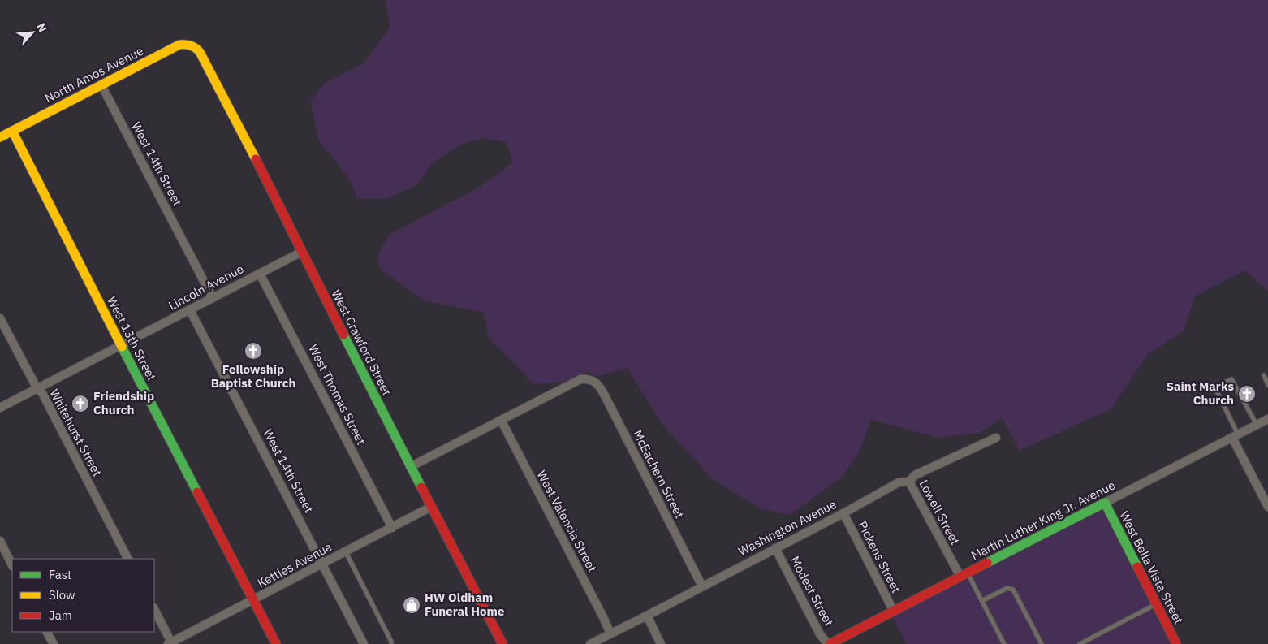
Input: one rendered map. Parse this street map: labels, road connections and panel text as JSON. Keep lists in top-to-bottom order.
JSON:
{
  "streets": {
    "street": [
      "North Amos Avenue",
      "West 14th Street",
      "Lincoln Avenue",
      "West 13th Street",
      "West Crawford Street",
      "West Thomas Street",
      "Whitehurst Street",
      "McEachern Street",
      "Lowell Street",
      "Martin Luther King Jr. Avenue",
      "West Valencia Street",
      "Washington Avenue",
      "Pickens Street",
      "Kettles Avenue",
      "West Bella Vista Street",
      "Modest Street"
    ]
  },
  "crossings": [
    ["North Amos Avenue", "West 14th Street"],
    ["North Amos Avenue", "West 13th Street"],
    ["North Amos Avenue", "West Crawford Street"],
    ["West 14th Street", "Lincoln Avenue"],
    ["West 14th Street", "Kettles Avenue"],
    ["Lincoln Avenue", "West 13th Street"],
    ["Lincoln Avenue", "West Crawford Street"],
    ["Lincoln Avenue", "West Thomas Street"],
    ["Lincoln Avenue", "Whitehurst Street"],
    ["West 13th Street", "Kettles Avenue"],
    ["West Crawford Street", "Kettles Avenue"],
    ["West Thomas Street", "Kettles Avenue"],
    ["McEachern Street", "West Valencia Street"],
    ["McEachern Street", "Washington Avenue"],
    ["Lowell Street", "Martin Luther King Jr. Avenue"],
    ["Lowell Street", "Washington Avenue"],
    ["Martin Luther King Jr. Avenue", "Pickens Street"],
    ["Martin Luther King Jr. Avenue", "West Bella Vista Street"],
    ["Martin Luther King Jr. Avenue", "Modest Street"],
    ["West Valencia Street", "Washington Avenue"],
    ["Washington Avenue", "Pickens Street"],
    ["Washington Avenue", "Modest Street"]
  ],
  "places": {
    "church": ["Fellowship Baptist Church", "Saint Marks Church", "Friendship Church"],
    "shop": ["HW Oldham Funeral Home"]
  },
  "legend": ["Fast", "Slow", "Jam"],
  "north": "top right"
}
